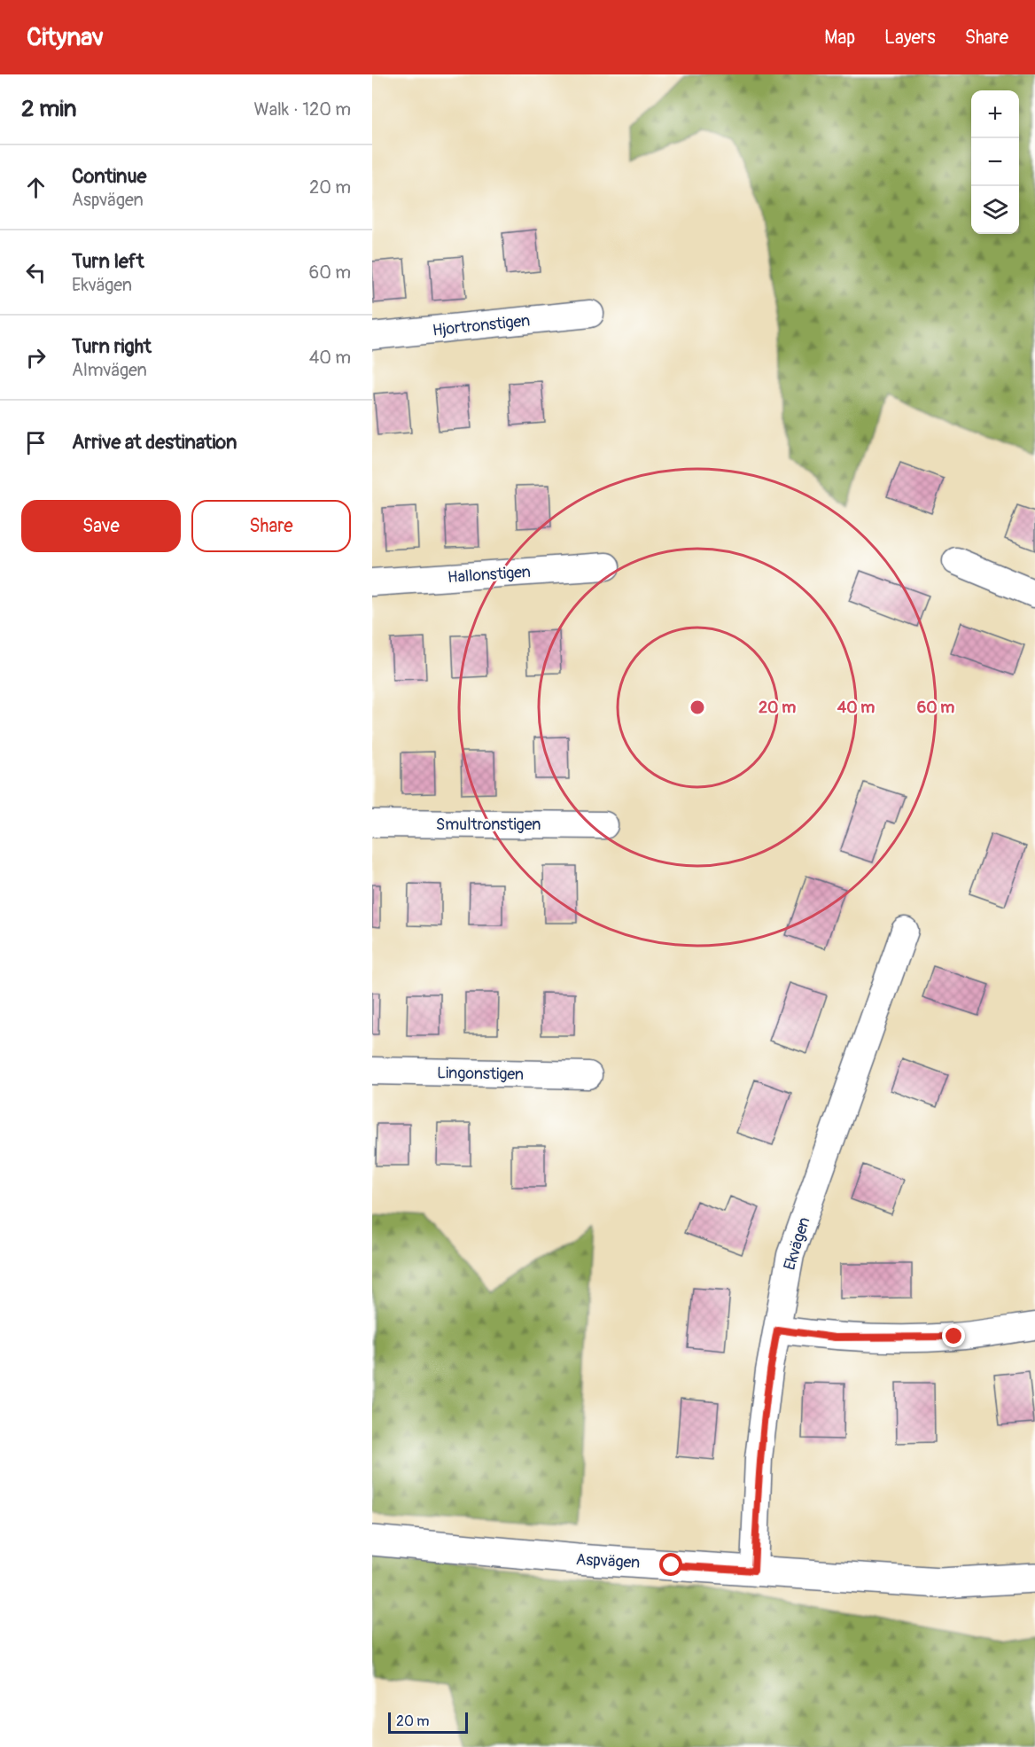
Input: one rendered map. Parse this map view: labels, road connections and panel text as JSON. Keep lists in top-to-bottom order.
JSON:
{
  "streets": {
    "street": [
      "Hjortronstigen",
      "Hallonstigen",
      "Smultronstigen",
      "Lingonstigen",
      "Ekvägen",
      "Aspvägen"
    ]
  },
  "crossings": [
    ["Ekvägen", "Aspvägen"]
  ],
  "scale_bar": "20 m",
  "page": {
    "header": "Citynav",
    "nav": ["Map", "Layers", "Share"],
    "heading": ["2 min", "Walk · 120 m"],
    "map_buttons": ["+", "−"],
    "list": [
      ["Continue", "Aspvägen", "20 m"],
      ["Turn left", "Ekvägen", "60 m"],
      ["Turn right", "Almvägen", "40 m"],
      "Arrive at destination"
    ],
    "buttons": ["Save", "Share"],
    "scale": "20 m"
  },
  "rings": ["20 m", "40 m", "60 m"]
}
